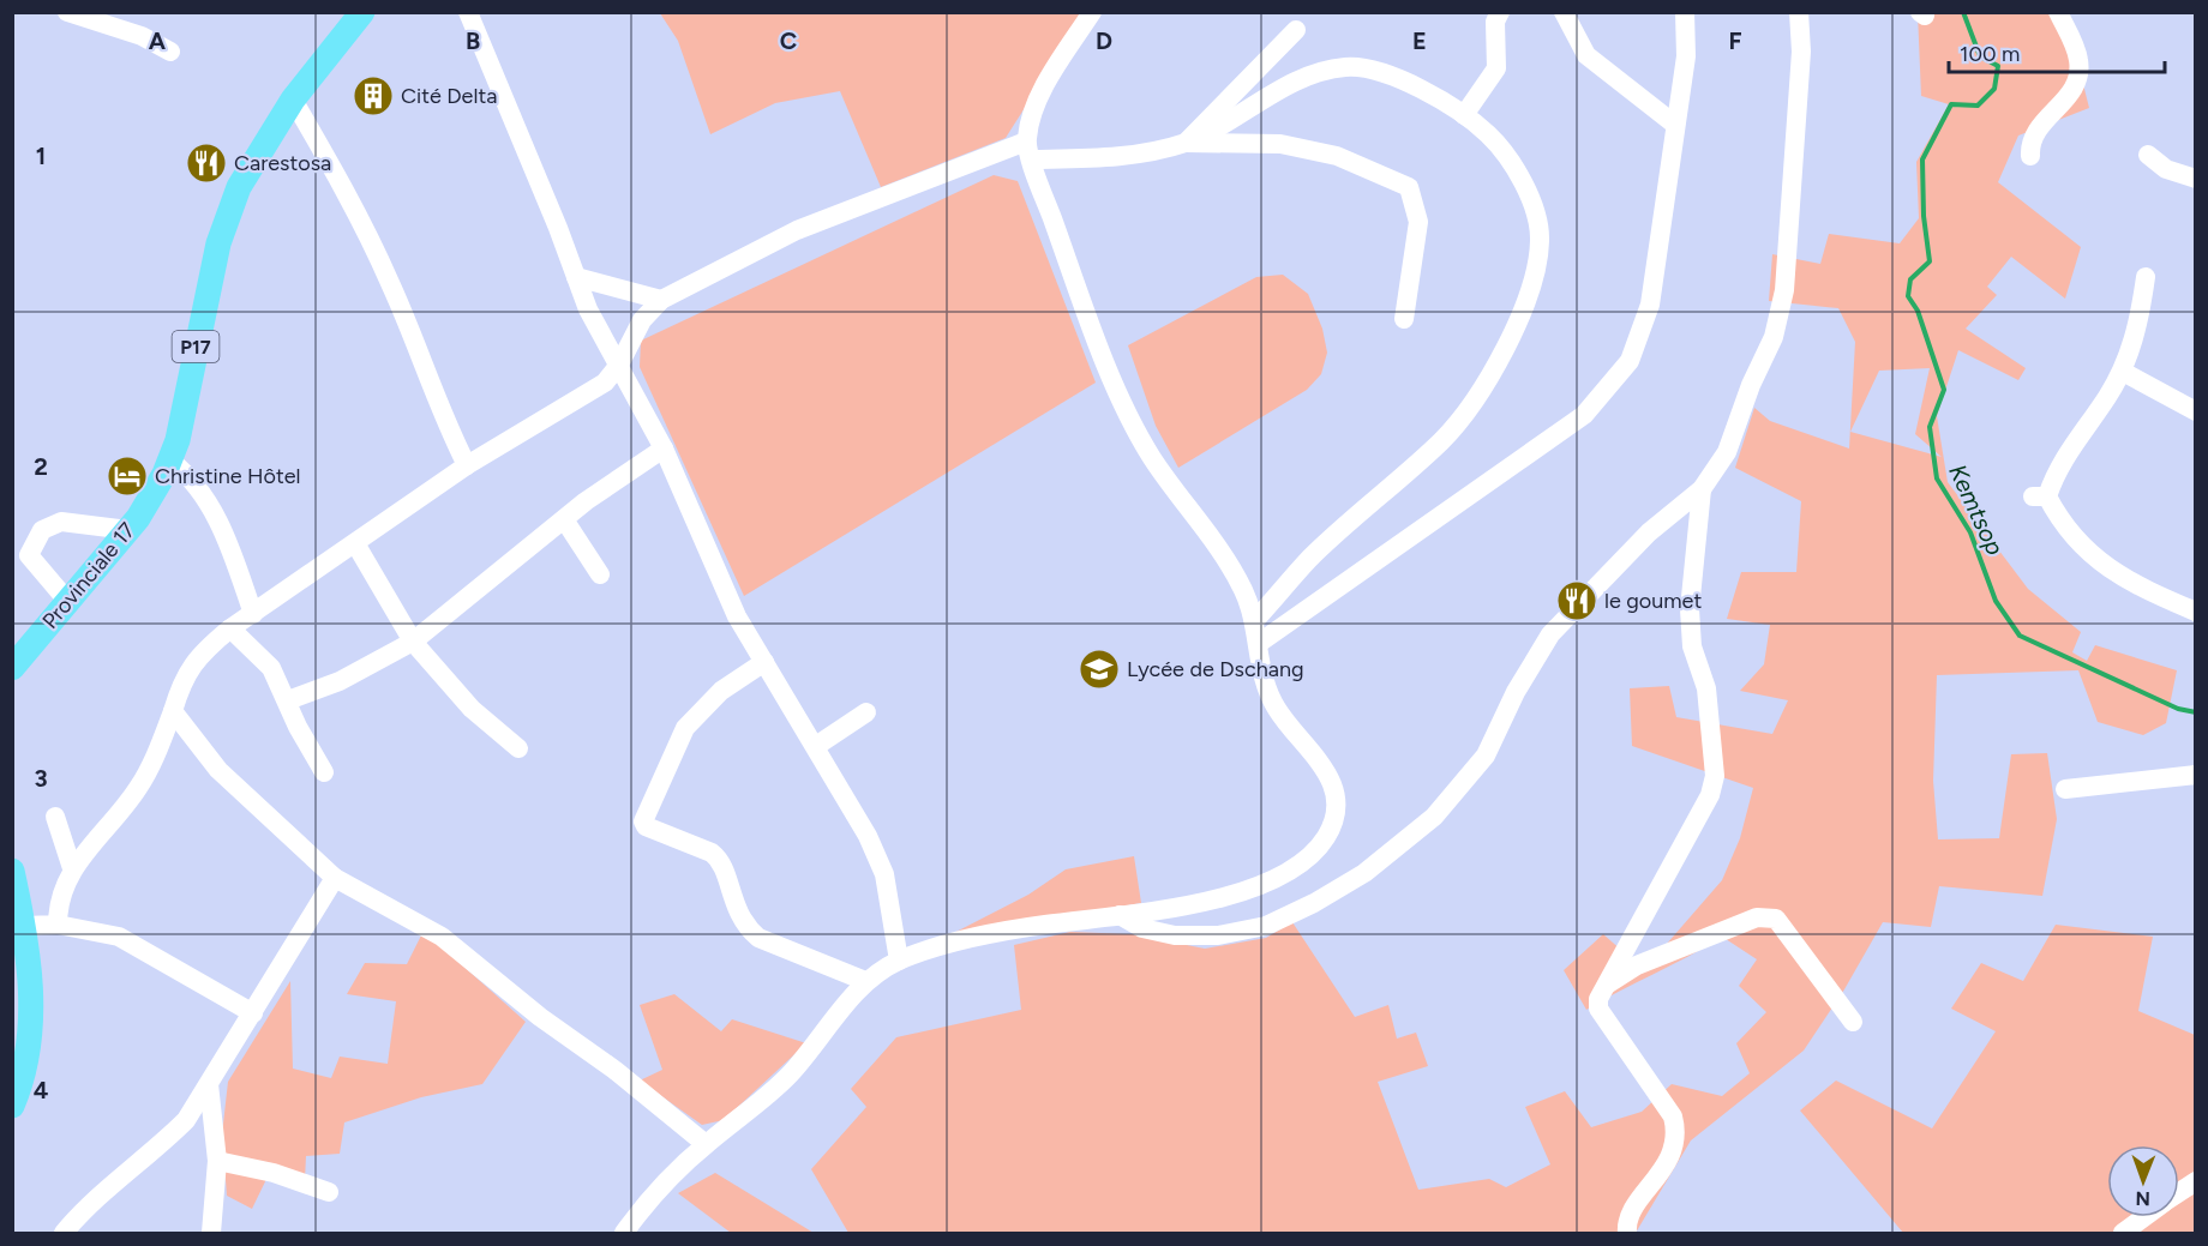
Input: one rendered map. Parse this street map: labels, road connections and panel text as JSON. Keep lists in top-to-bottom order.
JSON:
{
  "streets": {
    "main road": ["P17", "Provinciale 17"]
  },
  "water": ["Kemtsop"],
  "places": {
    "building": ["Cité Delta"],
    "restaurant": ["Carestosa", "le goumet"],
    "hotel": ["Christine Hôtel"],
    "school or university": ["Lycée de Dschang"]
  },
  "scale_bar": "100 m",
  "north": "bottom",
  "grid": {
    "columns": [
      "A",
      "B",
      "C",
      "D",
      "E",
      "F"
    ],
    "rows": [
      "1",
      "2",
      "3",
      "4"
    ]
  }
}
